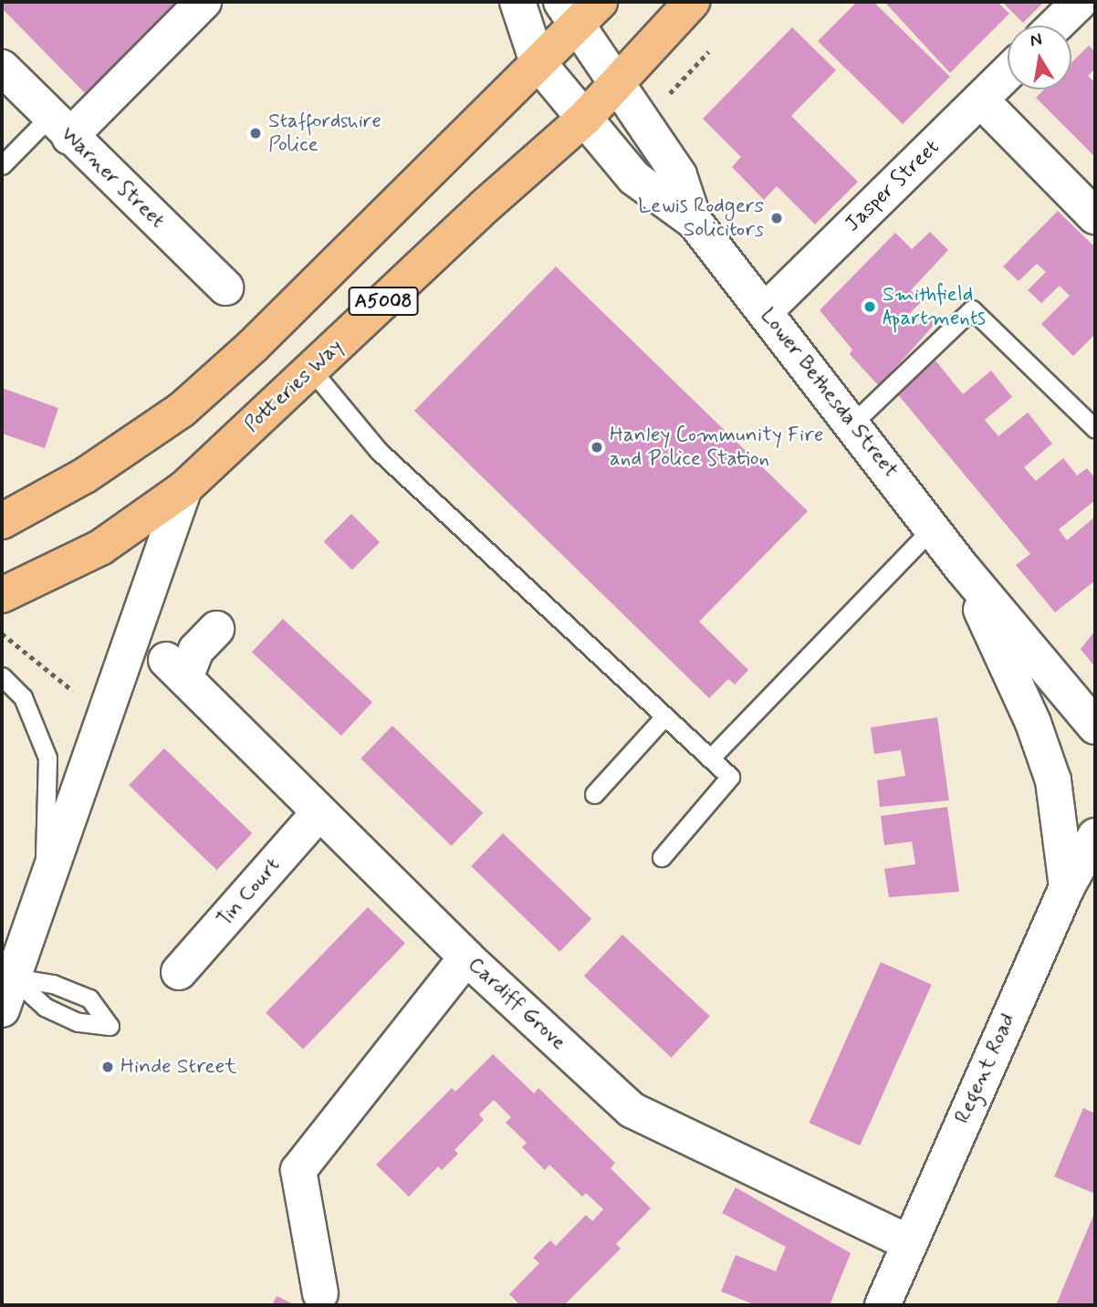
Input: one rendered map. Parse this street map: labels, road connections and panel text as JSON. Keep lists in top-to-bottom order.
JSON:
{
  "streets": {
    "main road": ["A5008", "Potteries Way"],
    "street": [
      "Warner Street",
      "Jasper Street",
      "Lower Bethesda Street",
      "Tin Court",
      "Cardiff Grove",
      "Regent Road"
    ]
  },
  "crossings": [
    ["Jasper Street", "Lower Bethesda Street"],
    ["A5008", "Lower Bethesda Street"],
    ["Potteries Way", "Lower Bethesda Street"],
    ["Lower Bethesda Street", "Regent Road"],
    ["Tin Court", "Cardiff Grove"],
    ["Cardiff Grove", "Regent Road"]
  ],
  "places": [
    "Staffordshire Police",
    "Lewis Rodgers Solicitors",
    "Smithfield Apartments",
    "Hanley Community Fire and Police Station",
    "Hinde Street"
  ],
  "north": "top"
}
